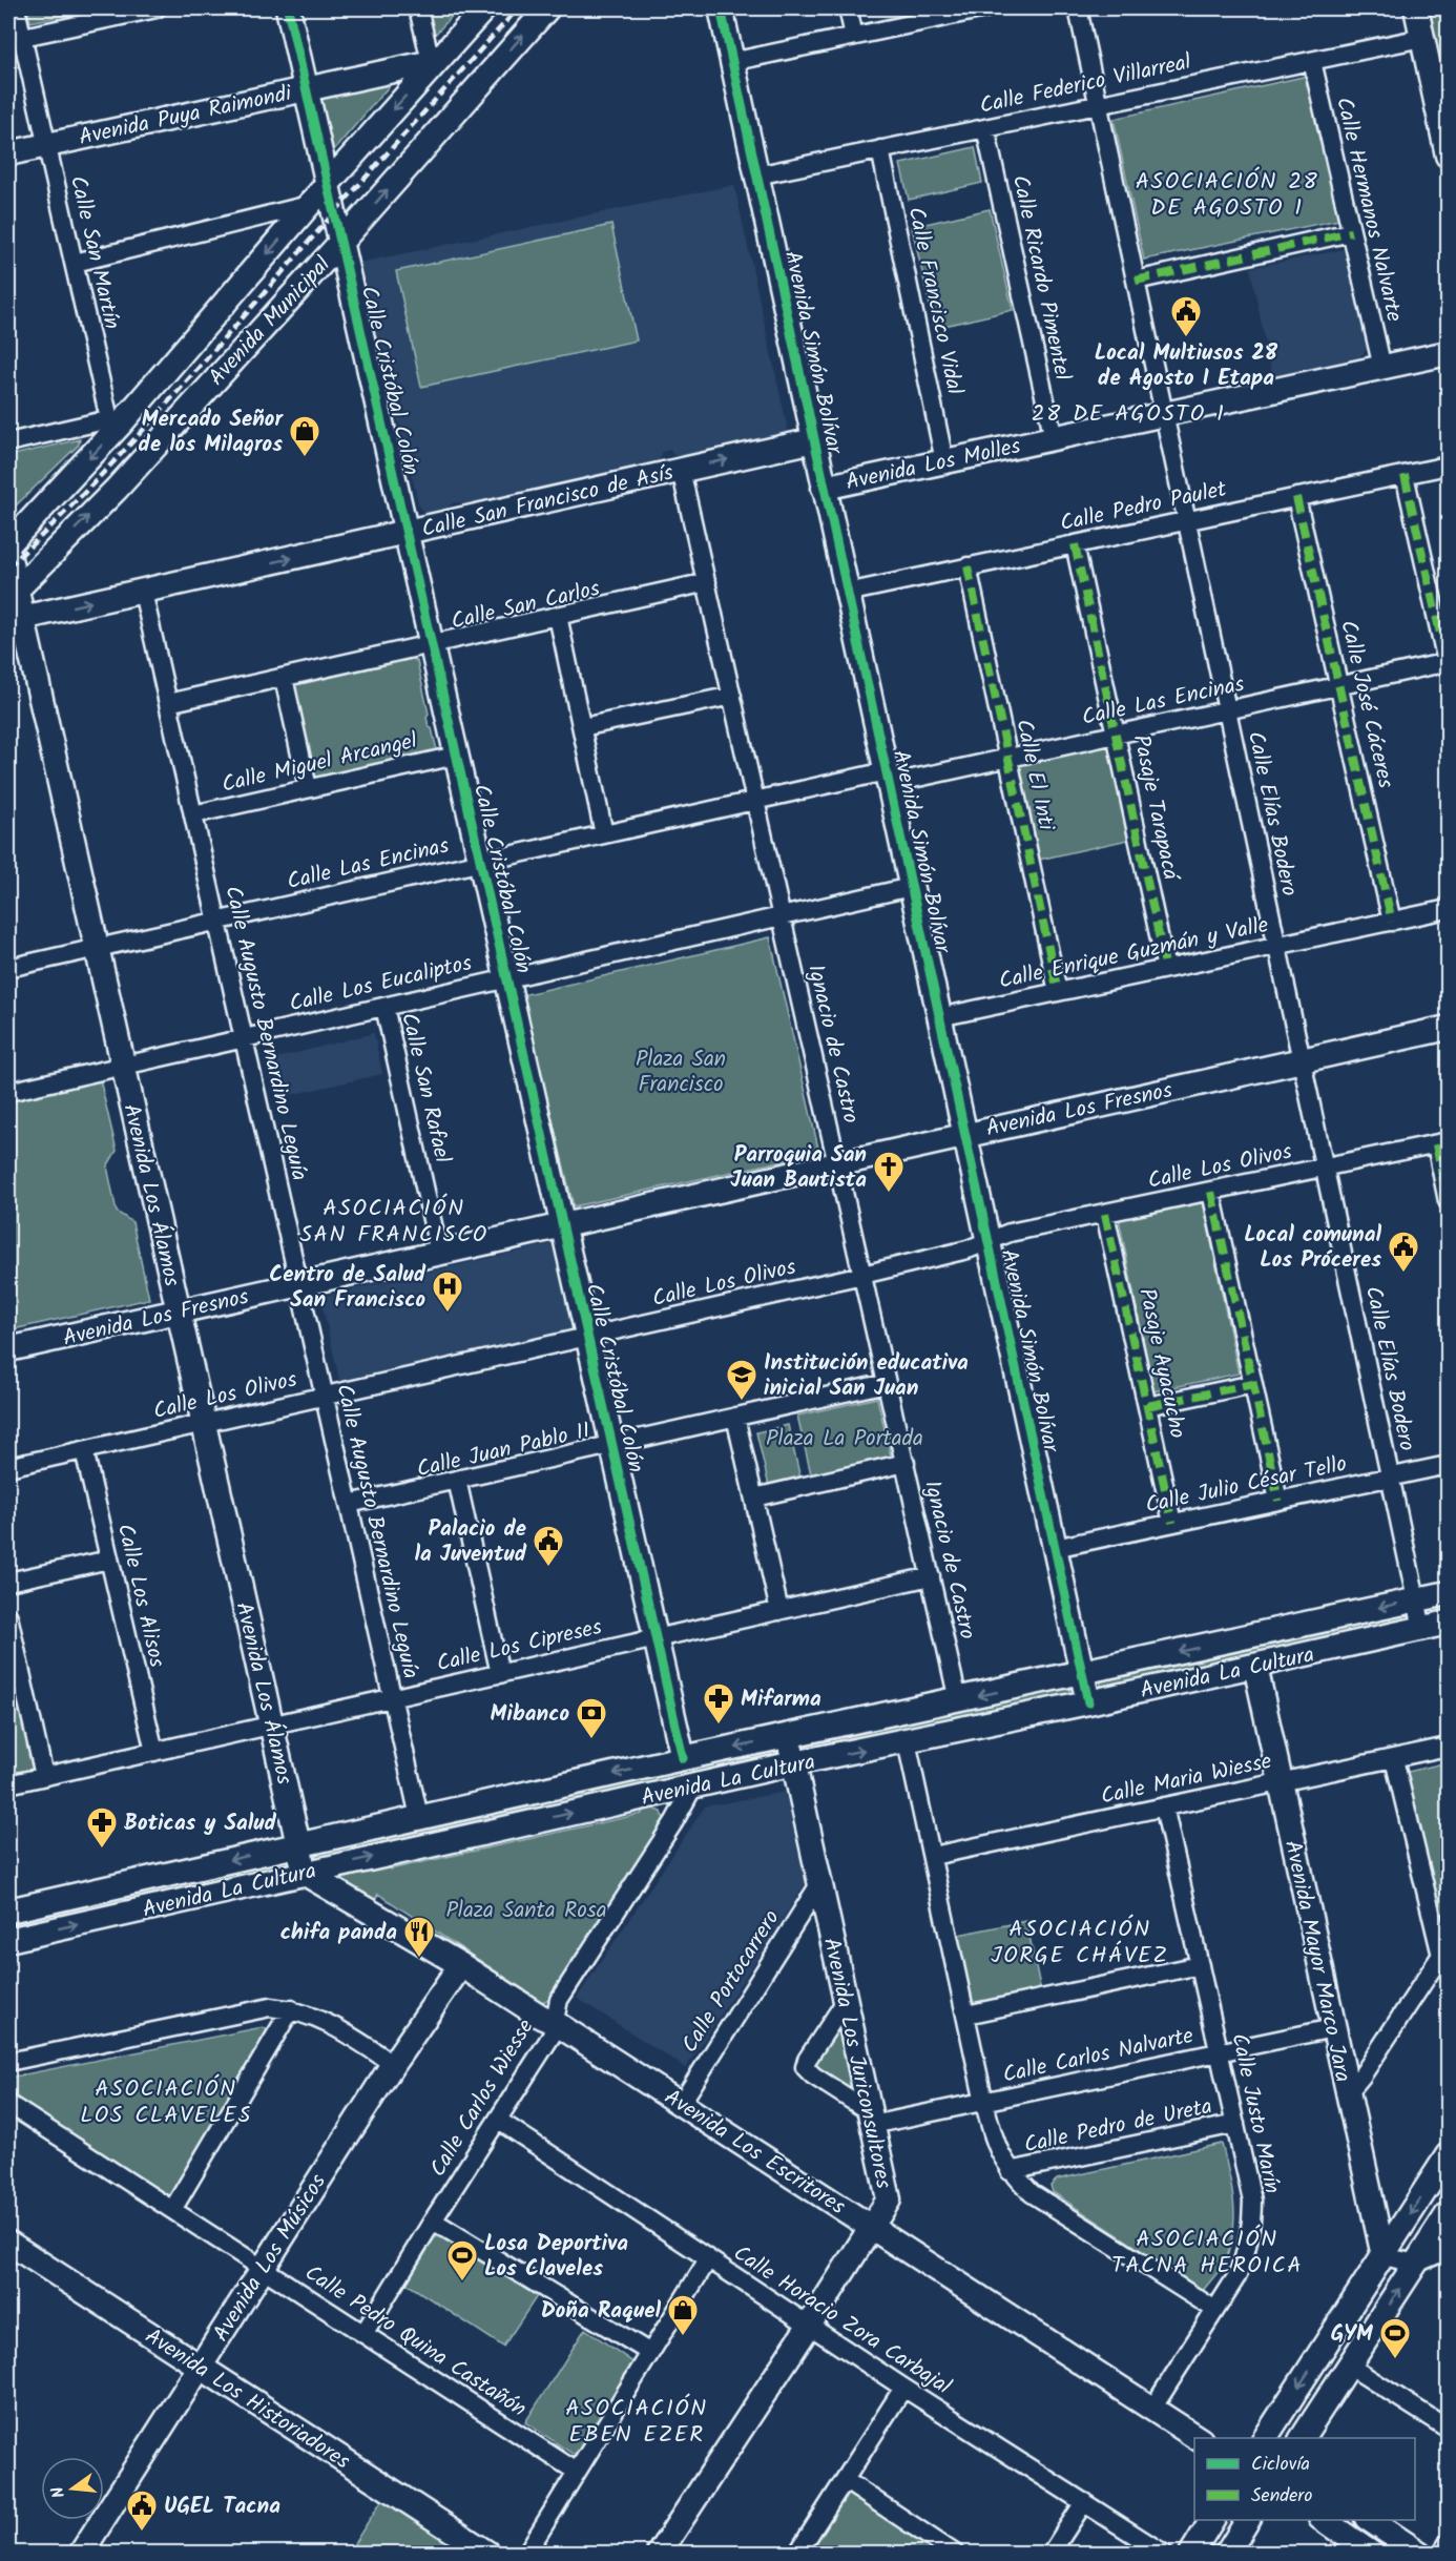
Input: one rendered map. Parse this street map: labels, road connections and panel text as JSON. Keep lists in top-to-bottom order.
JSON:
{
  "streets": {
    "street": [
      "Calle Federico Villarreal",
      "Avenida Puya Raimondi",
      "Calle Hermanos Nalvarte",
      "Calle San Martín",
      "Calle Ricardo Pimentel",
      "Calle Francisco Vidal",
      "Avenida Municipal",
      "Avenida Simón Bolívar",
      "Calle Cristóbal Colón",
      "Avenida Los Molles",
      "Calle San Francisco de Asís",
      "Calle Pedro Paulet",
      "Calle San Carlos",
      "Calle Las Encinas",
      "Calle José Cáceres",
      "Calle Miguel Arcangel",
      "Calle El Inti",
      "Pasaje Tarapacá",
      "Calle Elías Bodero",
      "Calle Enrique Guzmán y Valle",
      "Calle Los Eucaliptos",
      "Calle Augusto Bernardino Leguía",
      "Ignacio de Castro",
      "Calle San Rafael",
      "Avenida Los Fresnos",
      "Calle Los Olivos",
      "Avenida Los Álamos",
      "Pasaje Ayacucho",
      "Calle Juan Pablo II",
      "Calle Julio César Tello",
      "Calle Los Alisos",
      "Calle Los Cipreses",
      "Avenida La Cultura",
      "Calle Maria Wiesse",
      "Avenida Mayor Marco Jara",
      "Calle Portocarrero",
      "Calle Carlos Nalvarte",
      "Avenida Los Juriconsultores",
      "Calle Carlos Wiesse",
      "Calle Justo Marín",
      "Calle Pedro de Ureta",
      "Avenida Los Escritores",
      "Avenida Los Músicos",
      "Calle Horacio Zora Carbajal",
      "Calle Pedro Quina Castañón",
      "Avenida Los Historiadores"
    ]
  },
  "crossings": [
    ["Calle Federico Villarreal", "Calle Hermanos Nalvarte"],
    ["Calle Federico Villarreal", "Calle Ricardo Pimentel"],
    ["Calle Federico Villarreal", "Calle Francisco Vidal"],
    ["Calle Federico Villarreal", "Avenida Simón Bolívar"],
    ["Calle Federico Villarreal", "Calle Elías Bodero"],
    ["Avenida Puya Raimondi", "Calle San Martín"],
    ["Avenida Puya Raimondi", "Avenida Municipal"],
    ["Avenida Puya Raimondi", "Calle Cristóbal Colón"],
    ["Calle Hermanos Nalvarte", "Avenida Los Molles"],
    ["Calle San Martín", "Avenida Municipal"],
    ["Calle Ricardo Pimentel", "Avenida Los Molles"],
    ["Calle Francisco Vidal", "Avenida Los Molles"],
    ["Avenida Municipal", "Calle Cristóbal Colón"],
    ["Avenida Municipal", "Avenida Los Álamos"],
    ["Avenida Simón Bolívar", "Avenida Los Molles"],
    ["Avenida Simón Bolívar", "Calle San Francisco de Asís"],
    ["Avenida Simón Bolívar", "Calle Pedro Paulet"],
    ["Avenida Simón Bolívar", "Calle Las Encinas"],
    ["Avenida Simón Bolívar", "Calle Enrique Guzmán y Valle"],
    ["Avenida Simón Bolívar", "Calle Los Eucaliptos"],
    ["Avenida Simón Bolívar", "Avenida Los Fresnos"],
    ["Avenida Simón Bolívar", "Calle Los Olivos"],
    ["Avenida Simón Bolívar", "Calle Julio César Tello"],
    ["Avenida Simón Bolívar", "Avenida La Cultura"],
    ["Calle Cristóbal Colón", "Calle San Francisco de Asís"],
    ["Calle Cristóbal Colón", "Calle San Carlos"],
    ["Calle Cristóbal Colón", "Calle Las Encinas"],
    ["Calle Cristóbal Colón", "Calle Miguel Arcangel"],
    ["Calle Cristóbal Colón", "Calle Los Eucaliptos"],
    ["Calle Cristóbal Colón", "Avenida Los Fresnos"],
    ["Calle Cristóbal Colón", "Calle Los Olivos"],
    ["Calle Cristóbal Colón", "Calle Juan Pablo II"],
    ["Calle Cristóbal Colón", "Calle Los Cipreses"],
    ["Calle Cristóbal Colón", "Avenida La Cultura"],
    ["Avenida Los Molles", "Calle Elías Bodero"],
    ["Calle San Francisco de Asís", "Calle Augusto Bernardino Leguía"],
    ["Calle San Francisco de Asís", "Ignacio de Castro"],
    ["Calle San Francisco de Asís", "Avenida Los Álamos"],
    ["Calle Pedro Paulet", "Calle José Cáceres"],
    ["Calle Pedro Paulet", "Calle El Inti"],
    ["Calle Pedro Paulet", "Pasaje Tarapacá"],
    ["Calle Pedro Paulet", "Calle Elías Bodero"],
    ["Calle San Carlos", "Calle Augusto Bernardino Leguía"],
    ["Calle San Carlos", "Ignacio de Castro"],
    ["Calle Las Encinas", "Calle José Cáceres"],
    ["Calle Las Encinas", "Calle El Inti"],
    ["Calle Las Encinas", "Pasaje Tarapacá"],
    ["Calle Las Encinas", "Calle Elías Bodero"],
    ["Calle Las Encinas", "Calle Augusto Bernardino Leguía"],
    ["Calle Las Encinas", "Ignacio de Castro"],
    ["Calle Las Encinas", "Avenida Los Álamos"],
    ["Calle José Cáceres", "Calle Enrique Guzmán y Valle"],
    ["Calle Miguel Arcangel", "Calle Augusto Bernardino Leguía"],
    ["Calle El Inti", "Calle Enrique Guzmán y Valle"],
    ["Pasaje Tarapacá", "Calle Enrique Guzmán y Valle"],
    ["Calle Elías Bodero", "Calle Enrique Guzmán y Valle"],
    ["Calle Elías Bodero", "Avenida Los Fresnos"],
    ["Calle Elías Bodero", "Calle Los Olivos"],
    ["Calle Elías Bodero", "Calle Julio César Tello"],
    ["Calle Elías Bodero", "Avenida La Cultura"],
    ["Calle Los Eucaliptos", "Calle Augusto Bernardino Leguía"],
    ["Calle Los Eucaliptos", "Ignacio de Castro"],
    ["Calle Los Eucaliptos", "Calle San Rafael"],
    ["Calle Los Eucaliptos", "Avenida Los Álamos"],
    ["Calle Augusto Bernardino Leguía", "Avenida Los Fresnos"],
    ["Calle Augusto Bernardino Leguía", "Calle Los Olivos"],
    ["Calle Augusto Bernardino Leguía", "Calle Juan Pablo II"],
    ["Calle Augusto Bernardino Leguía", "Calle Los Cipreses"],
    ["Calle Augusto Bernardino Leguía", "Avenida La Cultura"],
    ["Ignacio de Castro", "Avenida Los Fresnos"],
    ["Ignacio de Castro", "Calle Los Olivos"],
    ["Ignacio de Castro", "Calle Juan Pablo II"],
    ["Ignacio de Castro", "Calle Los Cipreses"],
    ["Ignacio de Castro", "Avenida La Cultura"],
    ["Calle San Rafael", "Avenida Los Fresnos"],
    ["Avenida Los Fresnos", "Avenida Los Álamos"],
    ["Calle Los Olivos", "Avenida Los Álamos"],
    ["Calle Los Olivos", "Pasaje Ayacucho"],
    ["Calle Los Olivos", "Calle Los Alisos"],
    ["Avenida Los Álamos", "Calle Los Cipreses"],
    ["Avenida Los Álamos", "Avenida La Cultura"],
    ["Avenida Los Álamos", "Avenida Los Escritores"],
    ["Pasaje Ayacucho", "Calle Julio César Tello"],
    ["Calle Los Alisos", "Calle Los Cipreses"],
    ["Avenida La Cultura", "Avenida Mayor Marco Jara"],
    ["Avenida La Cultura", "Avenida Los Juriconsultores"],
    ["Avenida La Cultura", "Calle Carlos Wiesse"],
    ["Avenida La Cultura", "Avenida Los Escritores"],
    ["Calle Maria Wiesse", "Avenida Mayor Marco Jara"],
    ["Calle Maria Wiesse", "Calle Justo Marín"],
    ["Avenida Mayor Marco Jara", "Calle Carlos Nalvarte"],
    ["Calle Portocarrero", "Avenida Los Juriconsultores"],
    ["Calle Portocarrero", "Avenida Los Escritores"],
    ["Calle Carlos Nalvarte", "Avenida Los Juriconsultores"],
    ["Calle Carlos Nalvarte", "Calle Justo Marín"],
    ["Avenida Los Juriconsultores", "Avenida Los Escritores"],
    ["Avenida Los Juriconsultores", "Calle Horacio Zora Carbajal"],
    ["Calle Carlos Wiesse", "Avenida Los Escritores"],
    ["Calle Carlos Wiesse", "Calle Horacio Zora Carbajal"],
    ["Calle Carlos Wiesse", "Calle Pedro Quina Castañón"],
    ["Calle Justo Marín", "Calle Pedro de Ureta"],
    ["Calle Justo Marín", "Avenida Los Escritores"],
    ["Avenida Los Escritores", "Avenida Los Músicos"],
    ["Avenida Los Músicos", "Calle Pedro Quina Castañón"],
    ["Avenida Los Músicos", "Avenida Los Historiadores"]
  ],
  "one_way": ["Calle San Francisco de Asís"],
  "districts": [
    "ASOCIACIÓN 28 DE AGOSTO 1",
    "28 DE AGOSTO 1",
    "ASOCIACIÓN SAN FRANCISCO",
    "ASOCIACIÓN JORGE CHÁVEZ",
    "ASOCIACIÓN LOS CLAVELES",
    "ASOCIACIÓN TACNA HEROICA",
    "ASOCIACIÓN EBEN EZER"
  ],
  "parks": ["Plaza San Francisco", "Plaza La Portada", "Plaza Santa Rosa"],
  "places": {
    "public building": [
      "Local Multiusos 28 de Agosto I Etapa",
      "Local comunal Los Próceres",
      "Palacio de la Juventud",
      "UGEL Tacna"
    ],
    "shop": ["Mercado Señor de los Milagros", "Doña Raquel"],
    "church": ["Parroquia San Juan Bautista"],
    "hospital": ["Centro de Salud San Francisco"],
    "school or university": ["Institución educativa inicial San Juan"],
    "pharmacy": ["Mifarma", "Boticas y Salud"],
    "bank": ["Mibanco"],
    "restaurant": ["chifa panda"],
    "sports": ["Losa Deportiva Los Claveles", "GYM"]
  },
  "legend": ["Ciclovía", "Sendero"],
  "north": "left"
}
